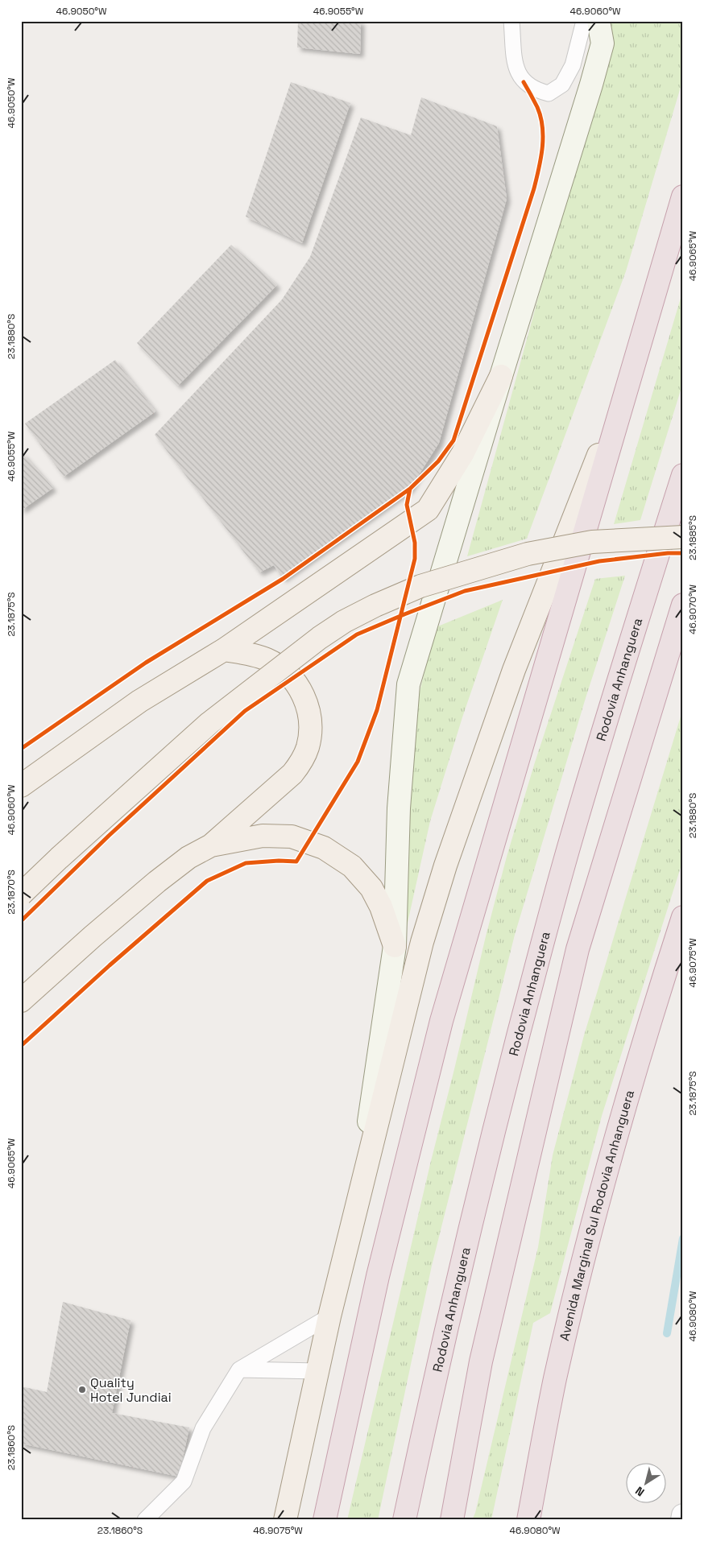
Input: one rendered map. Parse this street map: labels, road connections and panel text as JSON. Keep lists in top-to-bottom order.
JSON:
{
  "streets": {
    "highway": ["Rodovia Anhanguera", "Avenida Marginal Sul Rodovia Anhanguera"]
  },
  "places": ["Quality Hotel Jundiai"],
  "north": "bottom left",
  "coordinates": [
    "46.9050°W",
    "46.9055°W",
    "46.9060°W",
    "46.9065°W",
    "23.1880°S",
    "23.1885°S",
    "46.9070°W",
    "23.1875°S",
    "23.1870°S",
    "46.9075°W",
    "46.9080°W",
    "23.1860°S"
  ]
}
